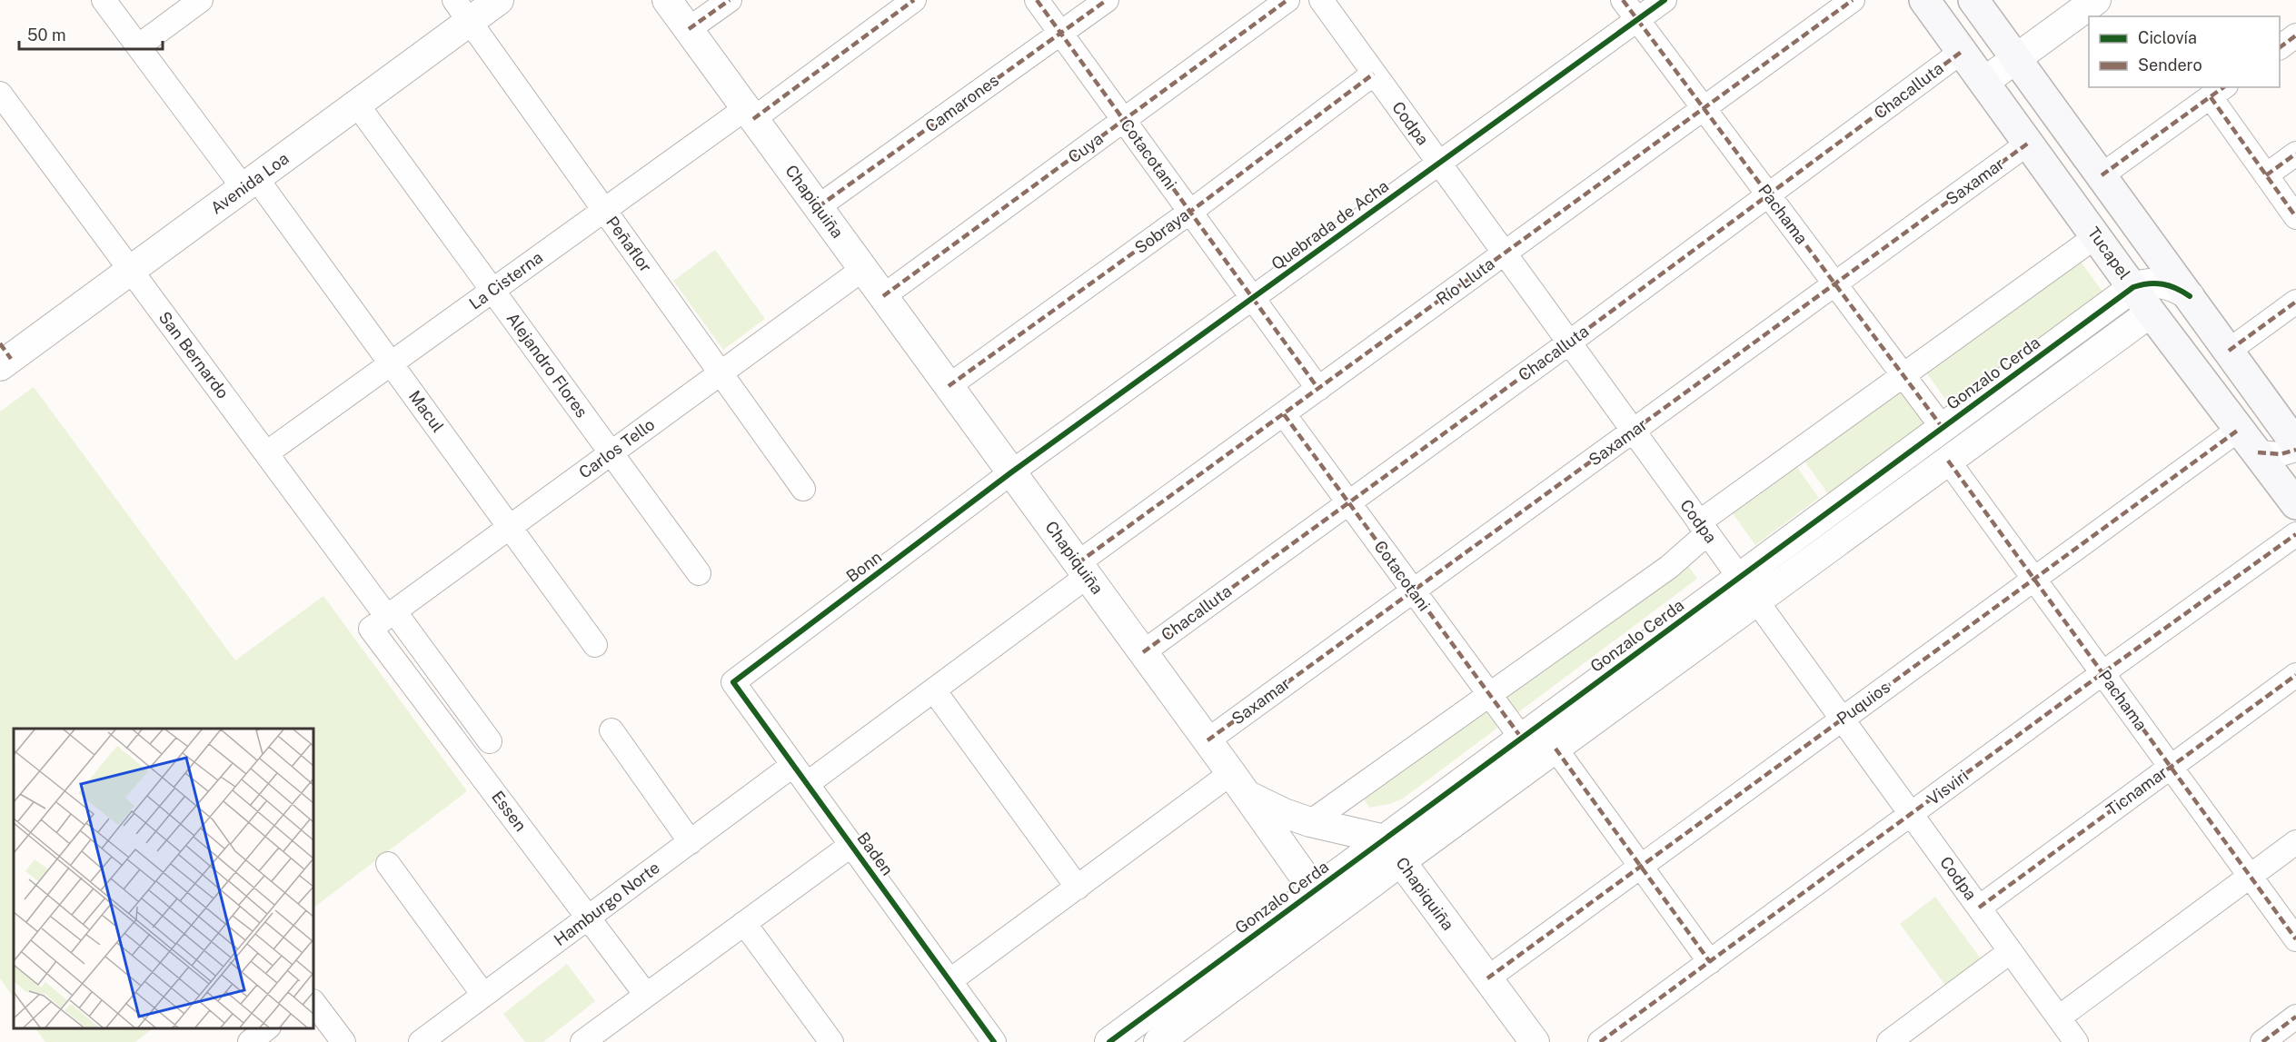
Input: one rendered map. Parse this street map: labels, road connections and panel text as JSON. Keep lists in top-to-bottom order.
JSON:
{
  "streets": {
    "main road": ["Tucapel"],
    "street": [
      "Chacalluta",
      "Camarones",
      "Codpa",
      "Cuya",
      "Cotacotani",
      "Saxamar",
      "Avenida Loa",
      "Chapiquiña",
      "Pachama",
      "Quebrada de Acha",
      "Sobraya",
      "Peñaflor",
      "La Cisterna",
      "Río Lluta",
      "San Bernardo",
      "Alejandro Flores",
      "Gonzalo Cerda",
      "Macul",
      "Carlos Tello",
      "Bonn",
      "Puquios",
      "Visviri",
      "Ticnamar",
      "Essen",
      "Baden",
      "Hamburgo Norte"
    ]
  },
  "crossings": [
    ["Chacalluta", "Codpa"],
    ["Chacalluta", "Cotacotani"],
    ["Chacalluta", "Chapiquiña"],
    ["Chacalluta", "Pachama"],
    ["Chacalluta", "Tucapel"],
    ["Camarones", "Cotacotani"],
    ["Camarones", "Chapiquiña"],
    ["Codpa", "Saxamar"],
    ["Codpa", "Quebrada de Acha"],
    ["Codpa", "Sobraya"],
    ["Codpa", "Río Lluta"],
    ["Codpa", "Gonzalo Cerda"],
    ["Codpa", "Puquios"],
    ["Codpa", "Visviri"],
    ["Codpa", "Ticnamar"],
    ["Cuya", "Cotacotani"],
    ["Cuya", "Chapiquiña"],
    ["Cotacotani", "Saxamar"],
    ["Cotacotani", "Quebrada de Acha"],
    ["Cotacotani", "Sobraya"],
    ["Cotacotani", "Río Lluta"],
    ["Cotacotani", "Gonzalo Cerda"],
    ["Saxamar", "Chapiquiña"],
    ["Saxamar", "Pachama"],
    ["Saxamar", "Tucapel"],
    ["Avenida Loa", "Peñaflor"],
    ["Avenida Loa", "San Bernardo"],
    ["Avenida Loa", "Alejandro Flores"],
    ["Avenida Loa", "Macul"],
    ["Chapiquiña", "Quebrada de Acha"],
    ["Chapiquiña", "Sobraya"],
    ["Chapiquiña", "La Cisterna"],
    ["Chapiquiña", "Río Lluta"],
    ["Chapiquiña", "Gonzalo Cerda"],
    ["Chapiquiña", "Carlos Tello"],
    ["Chapiquiña", "Bonn"],
    ["Chapiquiña", "Puquios"],
    ["Pachama", "Quebrada de Acha"],
    ["Pachama", "Río Lluta"],
    ["Pachama", "Gonzalo Cerda"],
    ["Pachama", "Puquios"],
    ["Pachama", "Visviri"],
    ["Pachama", "Ticnamar"],
    ["Quebrada de Acha", "Bonn"],
    ["Peñaflor", "La Cisterna"],
    ["Peñaflor", "Carlos Tello"],
    ["Tucapel", "Gonzalo Cerda"],
    ["Tucapel", "Puquios"],
    ["La Cisterna", "San Bernardo"],
    ["La Cisterna", "Alejandro Flores"],
    ["La Cisterna", "Macul"],
    ["Río Lluta", "Baden"],
    ["San Bernardo", "Carlos Tello"],
    ["San Bernardo", "Essen"],
    ["Alejandro Flores", "Carlos Tello"],
    ["Macul", "Carlos Tello"],
    ["Carlos Tello", "Essen"],
    ["Bonn", "Baden"],
    ["Essen", "Hamburgo Norte"],
    ["Baden", "Hamburgo Norte"]
  ],
  "legend": ["Ciclovía", "Sendero"],
  "scale_bar": "50 m"
}
